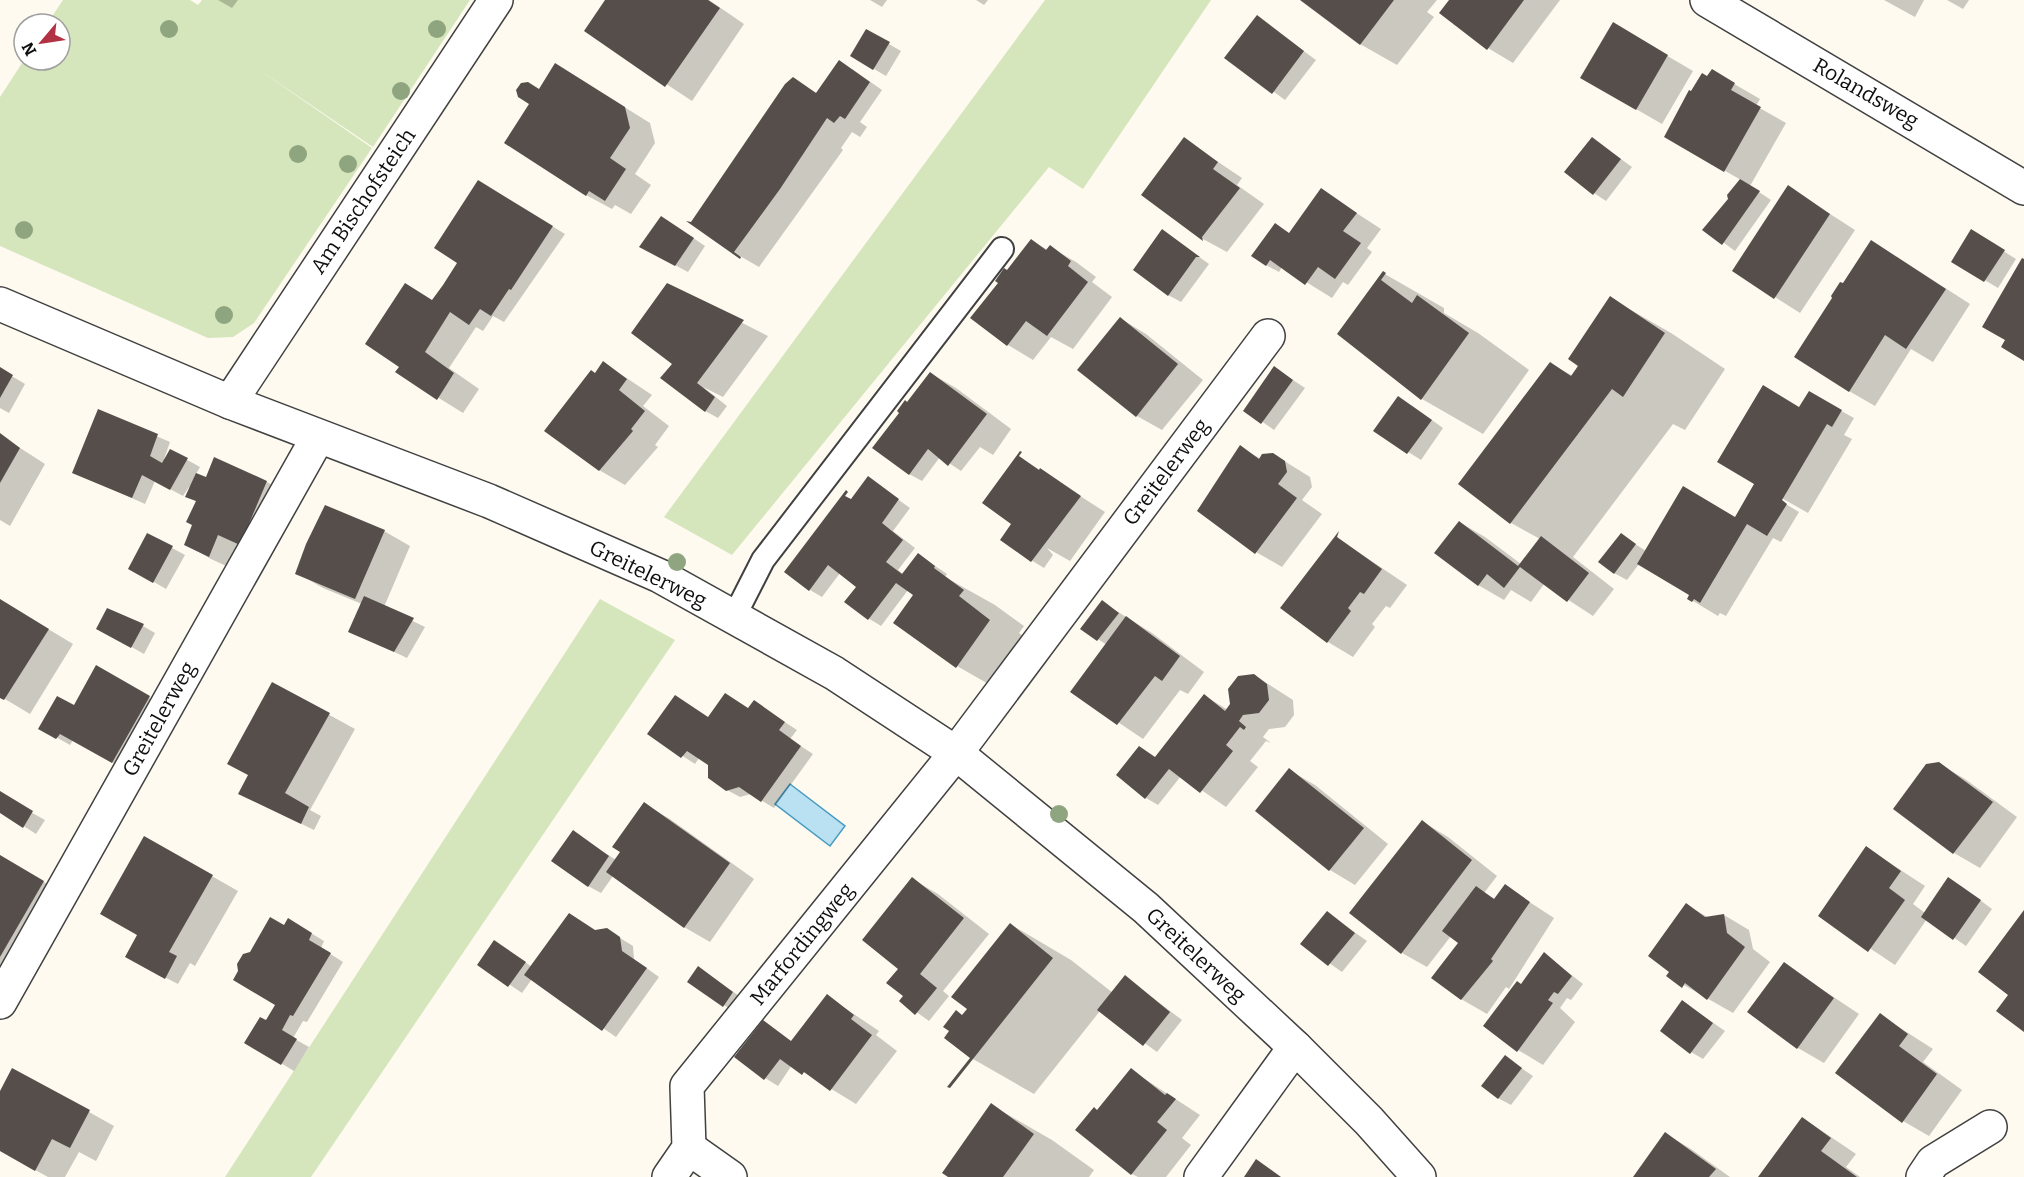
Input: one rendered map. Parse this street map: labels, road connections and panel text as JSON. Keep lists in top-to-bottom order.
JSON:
{
  "streets": {
    "street": [
      "Rolandsweg",
      "Am Bischofsteich",
      "Greitelerweg",
      "Marfordingweg"
    ]
  },
  "crossings": [
    ["Am Bischofsteich", "Greitelerweg"],
    ["Greitelerweg", "Marfordingweg"]
  ],
  "north": "bottom left"
}
